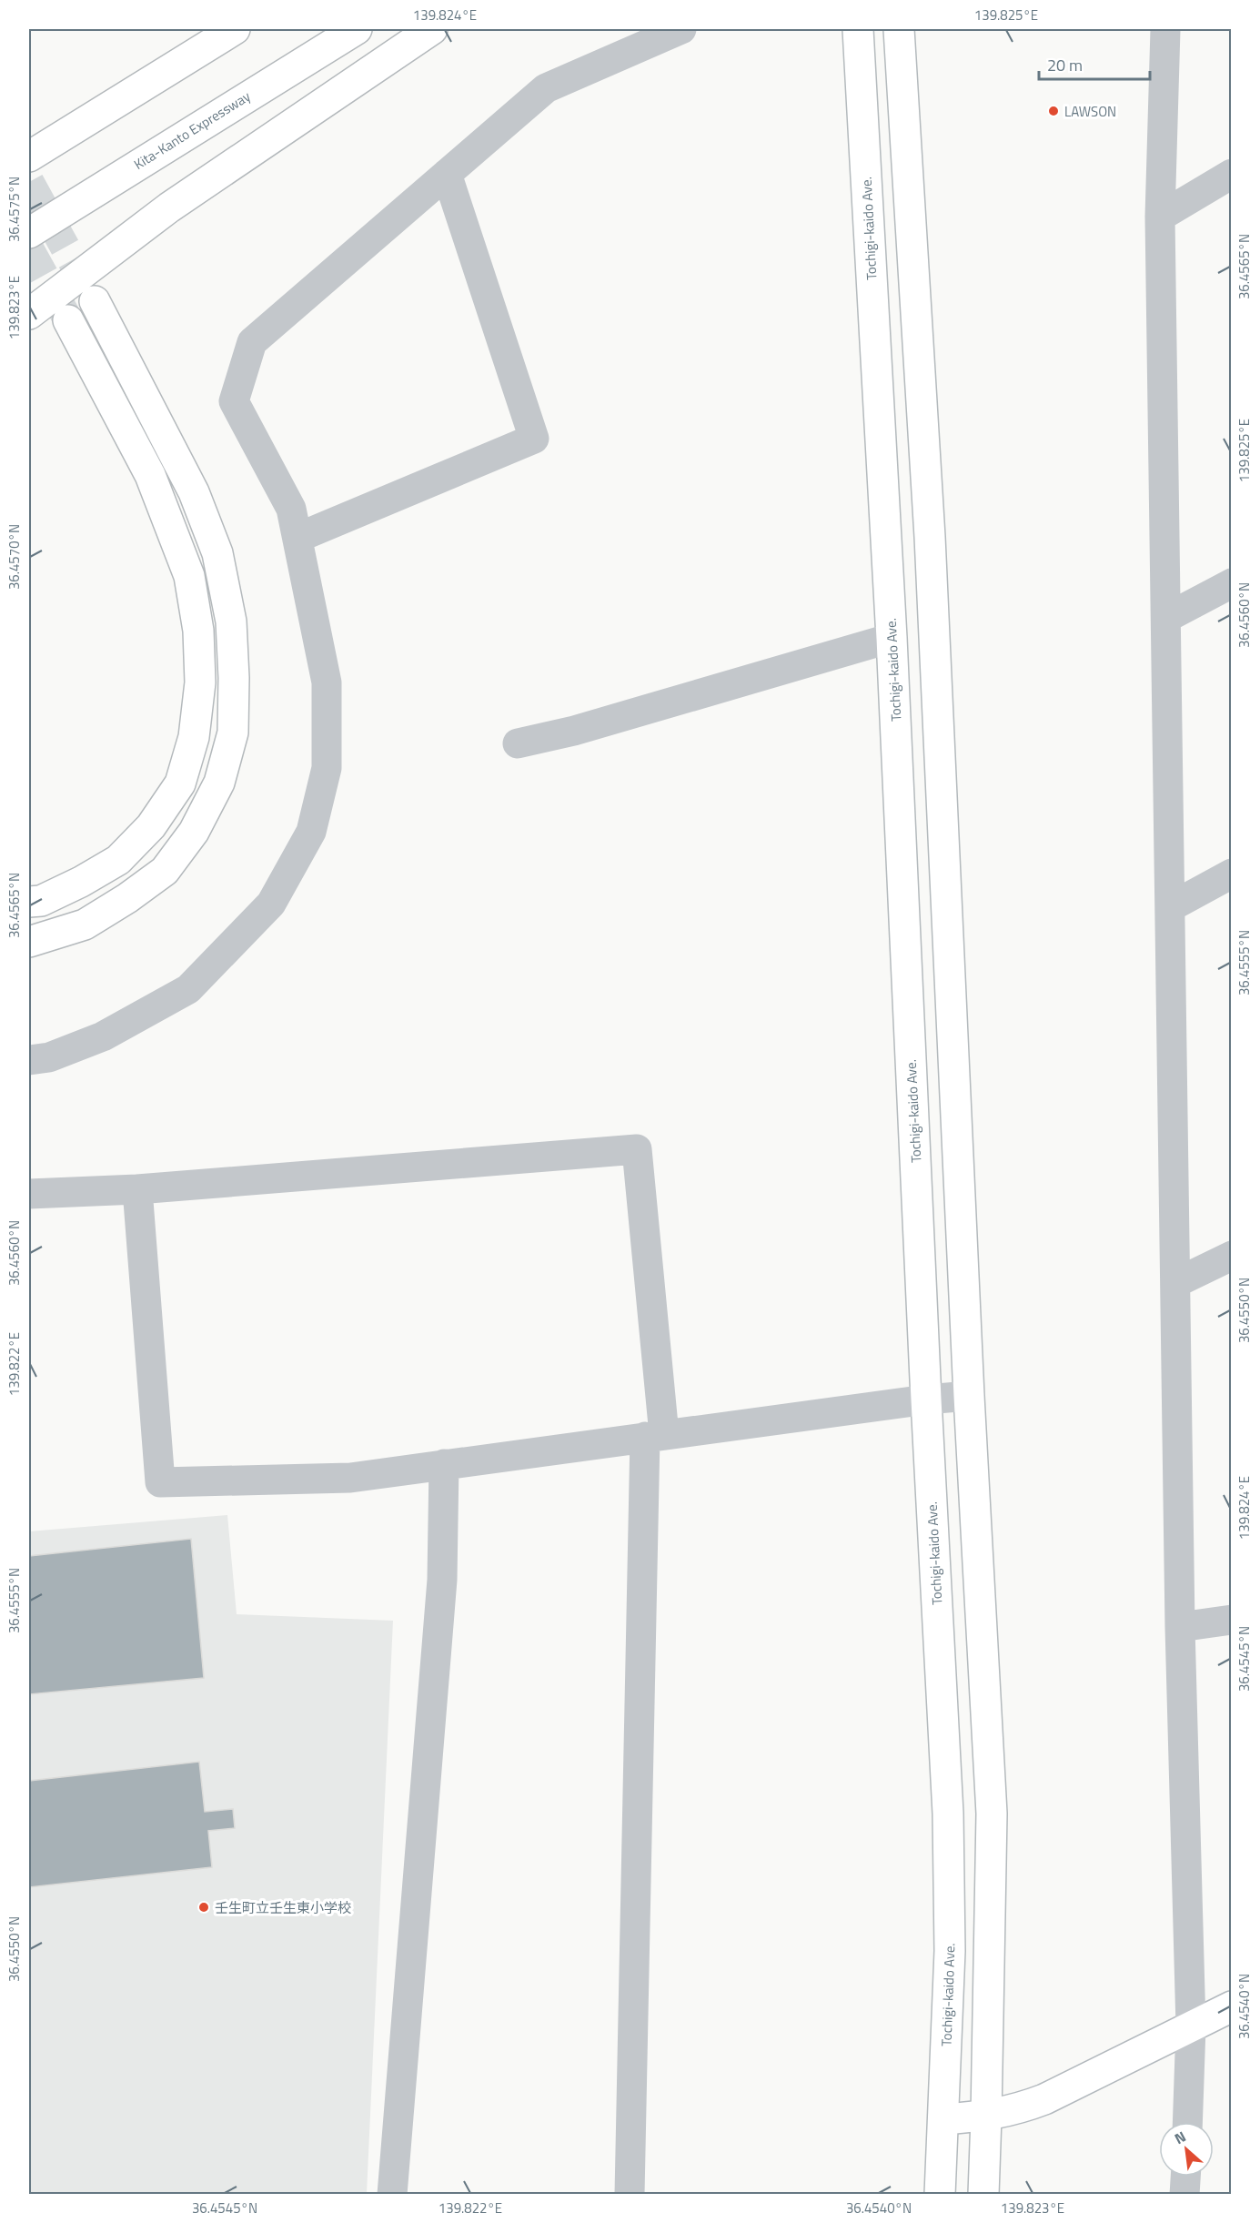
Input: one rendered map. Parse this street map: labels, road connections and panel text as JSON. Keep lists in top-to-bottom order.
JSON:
{
  "streets": {
    "main road": ["Kita-Kanto Expressway", "Tochigi-kaido Ave."]
  },
  "places": ["LAWSON", "壬生町立壬生東小学校"],
  "scale_bar": "20 m",
  "north": "top left",
  "coordinates": [
    "139.824°E",
    "139.825°E",
    "36.4575°N",
    "36.4565°N",
    "139.823°E",
    "36.4570°N",
    "36.4560°N",
    "36.4555°N",
    "36.4550°N",
    "139.822°E",
    "36.4545°N",
    "36.4540°N"
  ]
}
